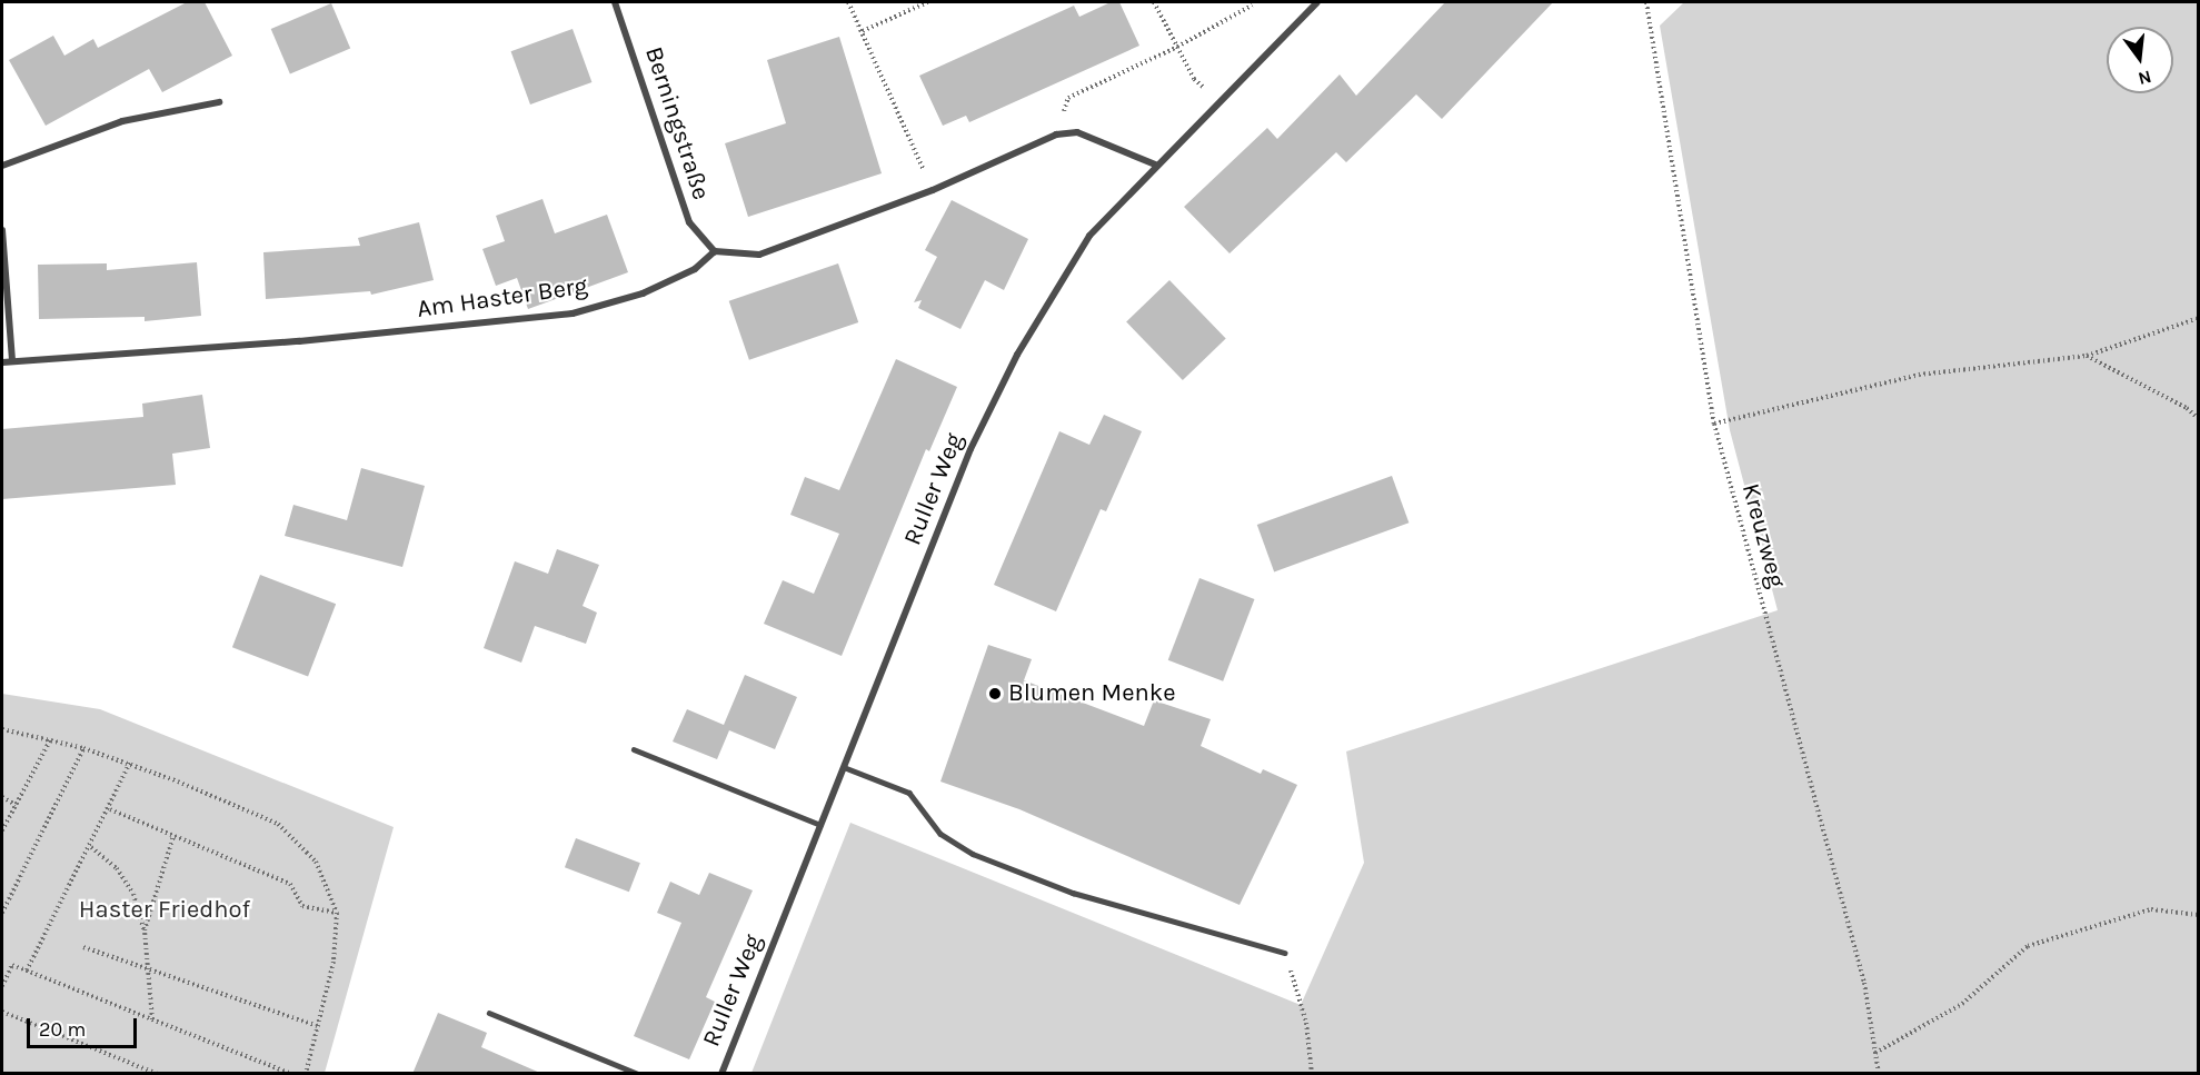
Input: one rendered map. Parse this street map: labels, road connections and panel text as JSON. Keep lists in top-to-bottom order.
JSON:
{
  "streets": {
    "street": ["Berningstraße", "Am Haster Berg", "Ruller Weg"],
    "path": ["Kreuzweg"]
  },
  "crossings": [
    ["Berningstraße", "Am Haster Berg"]
  ],
  "parks": ["Haster Friedhof"],
  "places": ["Blumen Menke"],
  "scale_bar": "20 m",
  "north": "bottom"
}
